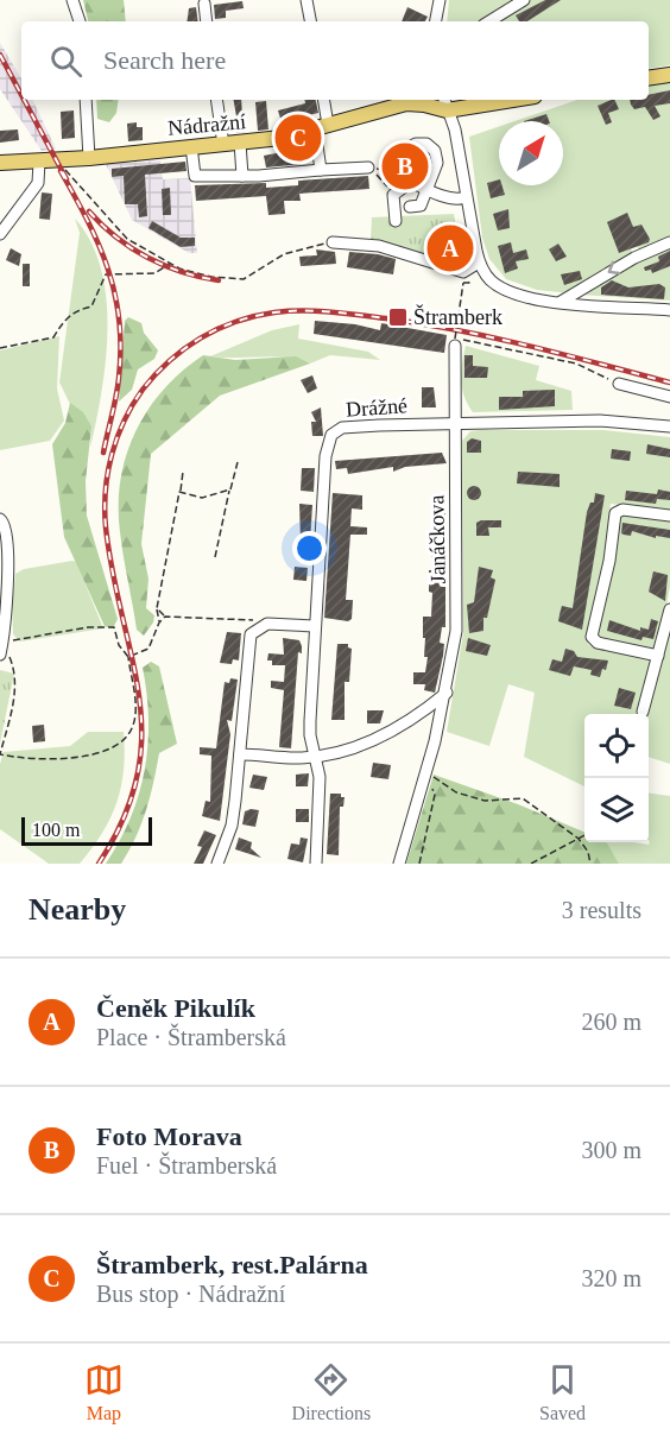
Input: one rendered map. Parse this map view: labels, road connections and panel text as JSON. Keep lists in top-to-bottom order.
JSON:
{
  "streets": {
    "main road": ["Nádražní"],
    "street": ["Drážné", "Janáčkova"]
  },
  "crossings": [
    ["Drážné", "Janáčkova"]
  ],
  "places": {
    "transit": ["Štramberk"]
  },
  "scale_bar": "100 m",
  "north": "top right",
  "page": {
    "search": "Search here",
    "pins": ["C", "B", "A"],
    "scale": "100 m",
    "heading": ["Nearby", "3 results"],
    "list": [
      {
        "mark": "A",
        "name": "Čeněk Pikulík",
        "note": "Place · Štramberská",
        "value": "260 m"
      },
      {
        "mark": "B",
        "name": "Foto Morava",
        "note": "Fuel · Štramberská",
        "value": "300 m"
      },
      {
        "mark": "C",
        "name": "Štramberk, rest.Palárna",
        "note": "Bus stop · Nádražní",
        "value": "320 m"
      }
    ],
    "nav": ["Map", "Directions", "Saved"]
  }
}
